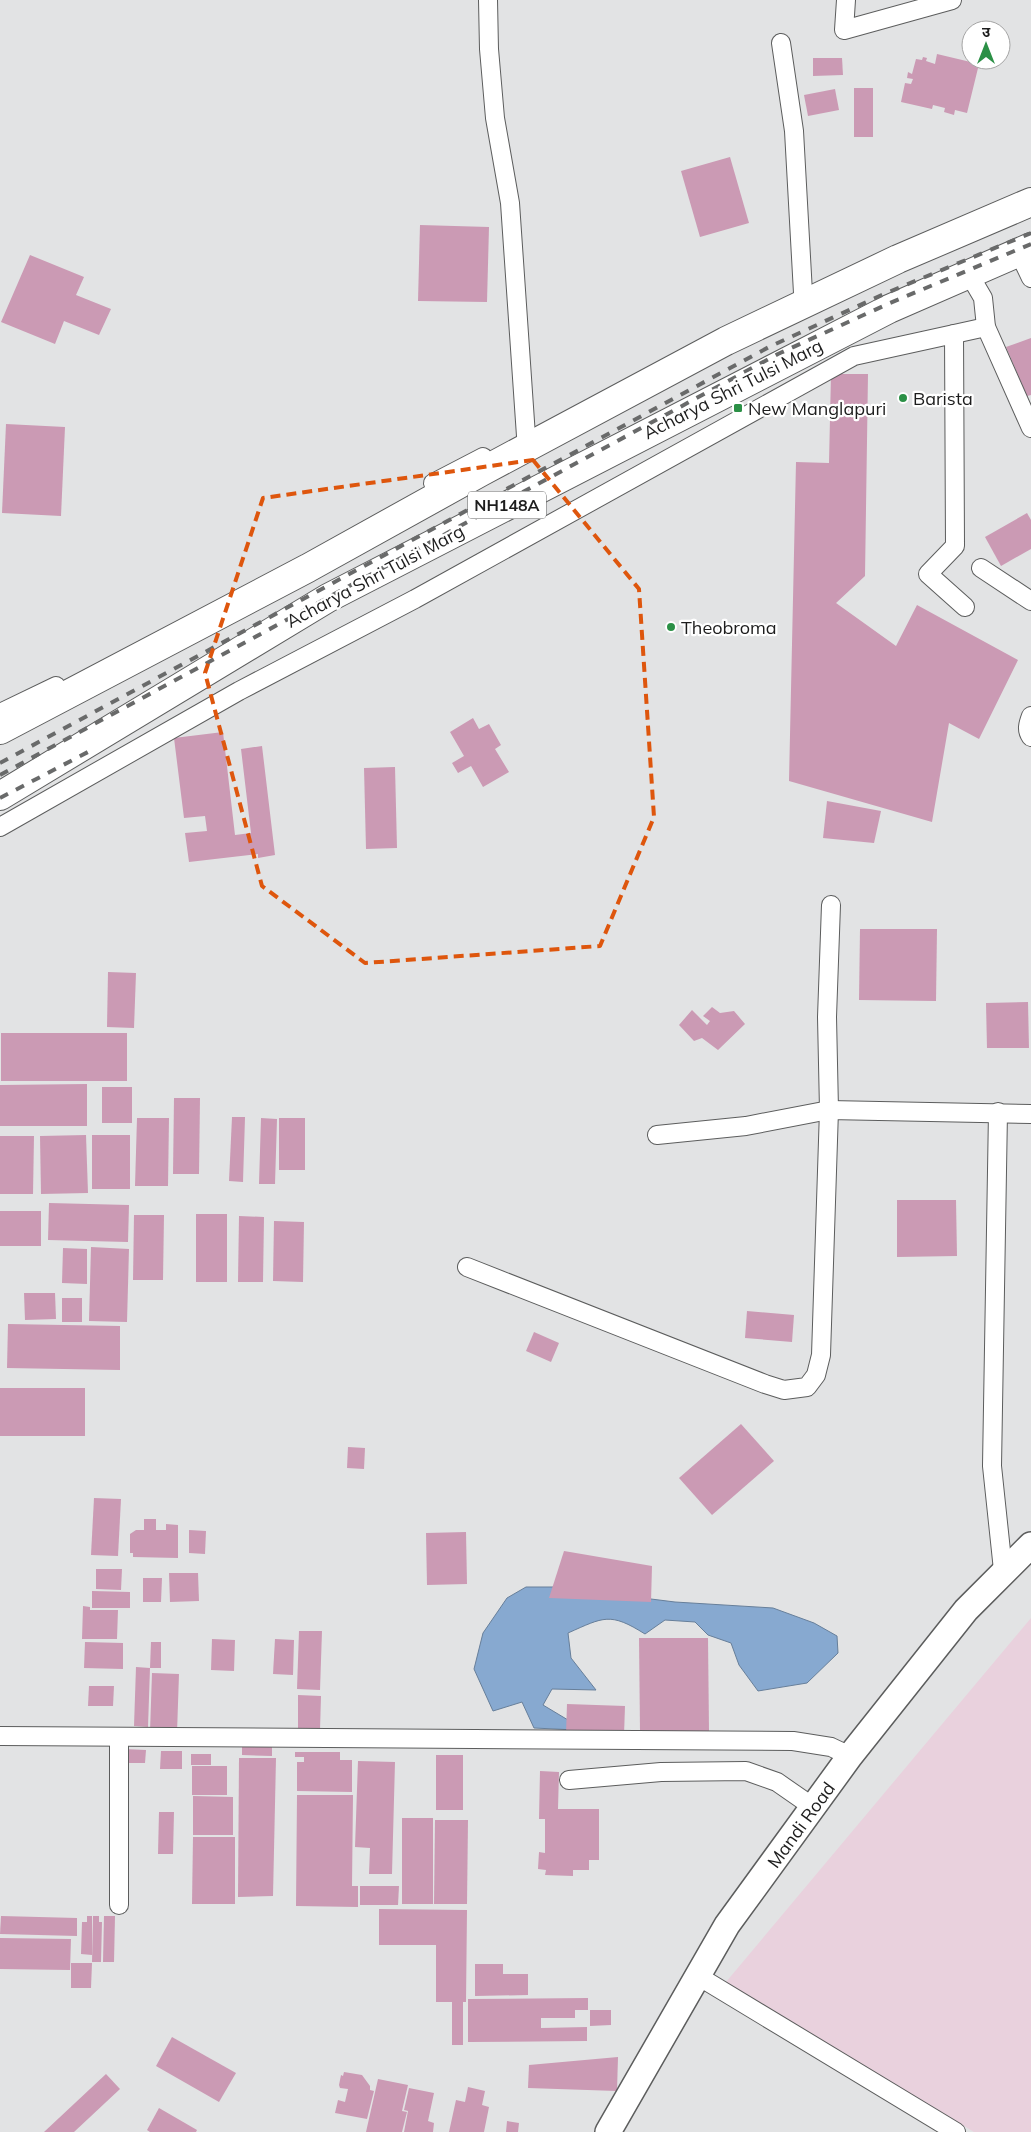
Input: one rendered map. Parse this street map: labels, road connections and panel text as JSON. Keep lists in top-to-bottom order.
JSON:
{
  "streets": {
    "highway": ["Acharya Shri Tulsi Marg", "NH148A"],
    "street": ["Mandi Road"]
  },
  "places": {
    "other": ["Barista", "Theobroma"],
    "transit": ["New Manglapuri"]
  },
  "north": "top"
}
